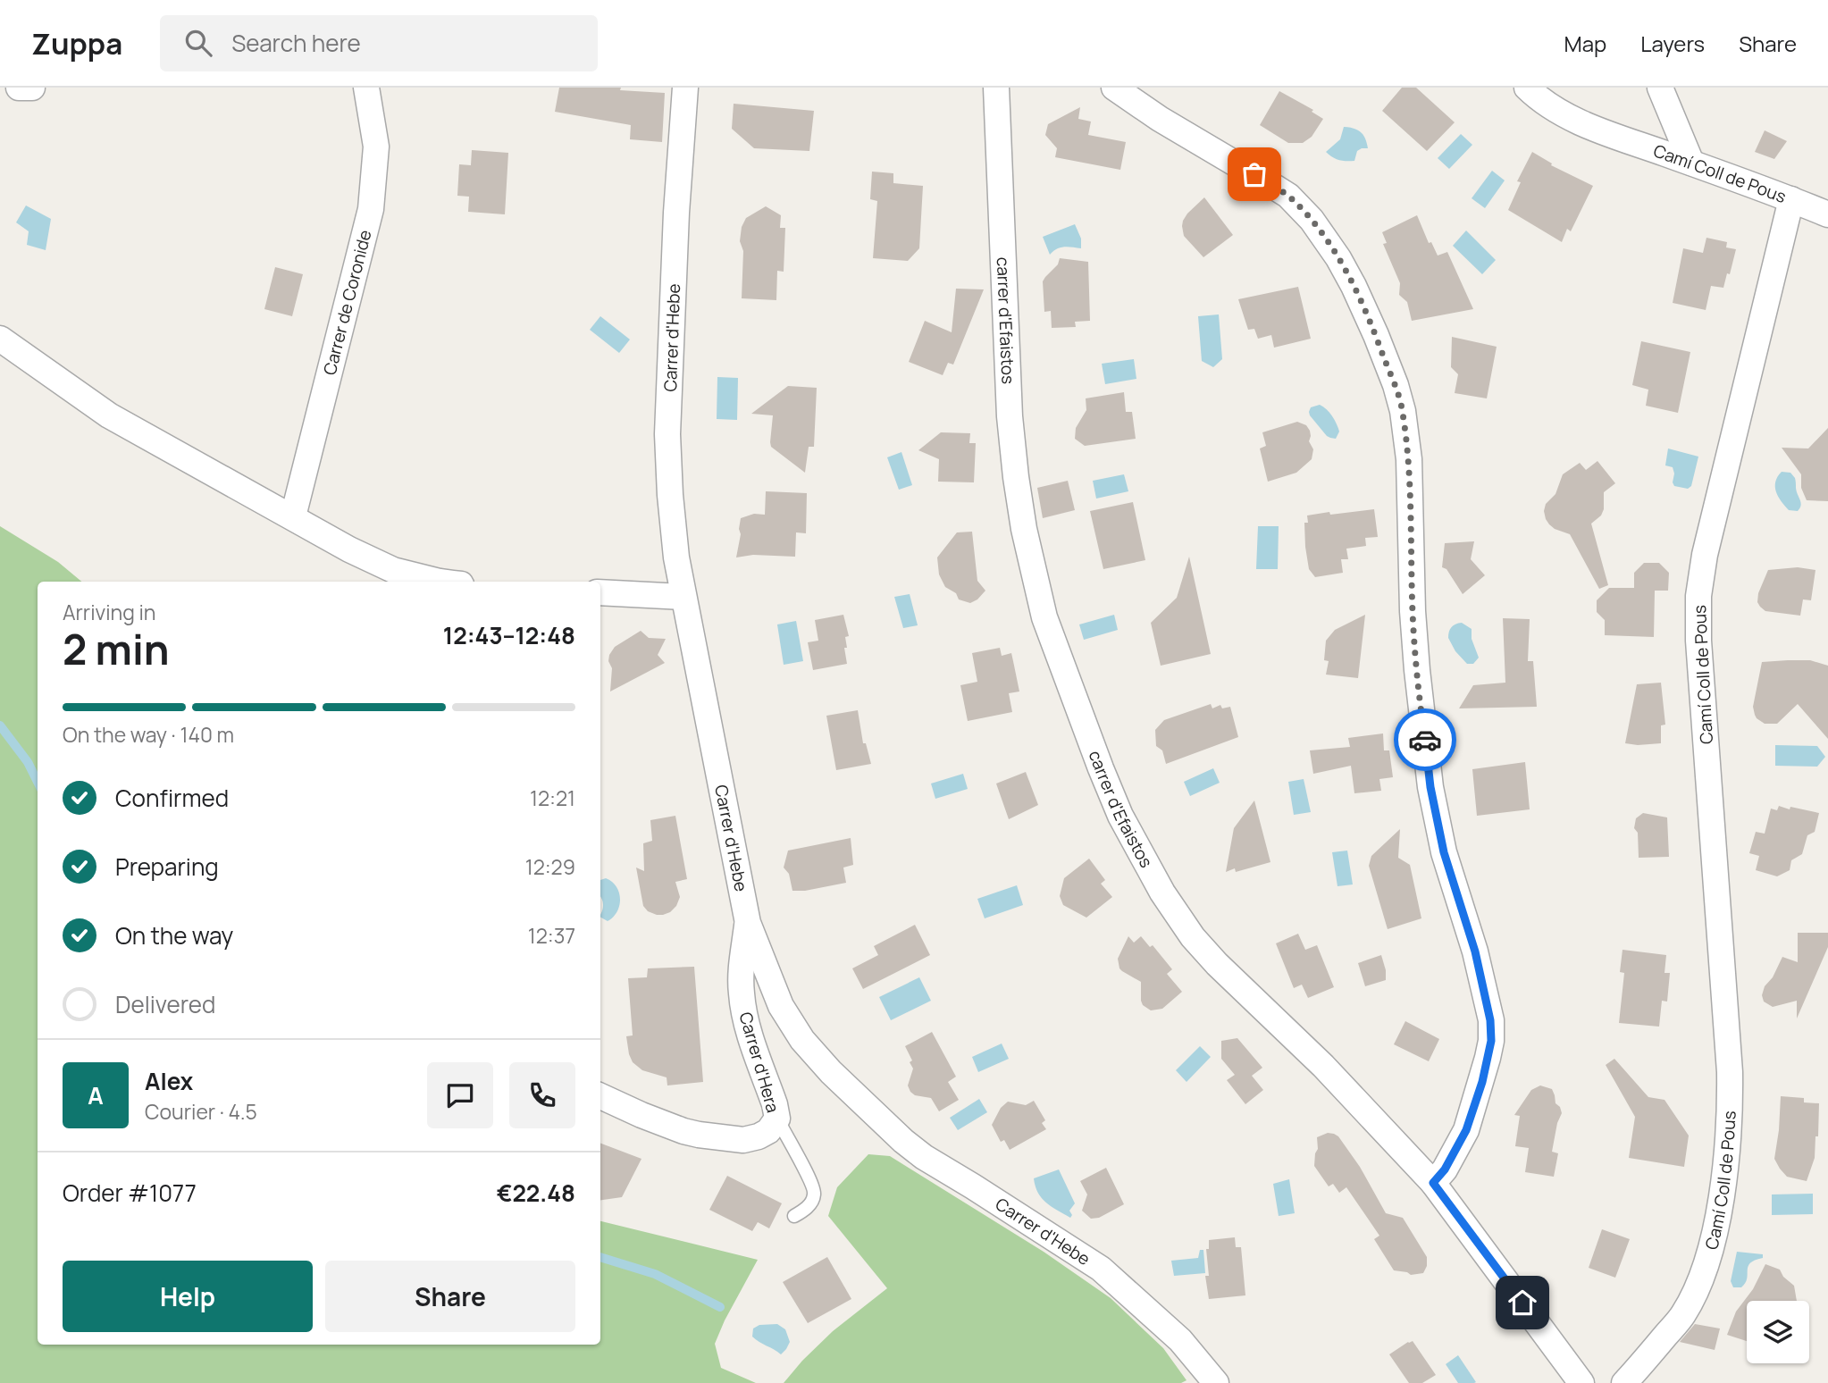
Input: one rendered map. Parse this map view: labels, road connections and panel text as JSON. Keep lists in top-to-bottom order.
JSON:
{
  "streets": {
    "street": [
      "Camí Coll de Pous",
      "Carrer de Coronide",
      "carrer d'Efaistos",
      "Carrer d'Hebe",
      "Carrer d'Hera"
    ]
  },
  "crossings": [
    ["Carrer d'Hebe", "Carrer d'Hera"]
  ],
  "page": {
    "header": "Zuppa",
    "search": "Search here",
    "nav": ["Map", "Layers", "Share"],
    "heading": ["2 min", "Arriving in", "12:43–12:48"],
    "panel": [
      "Alex",
      "Courier · 4.5",
      "Order #1077",
      "€22.48"
    ],
    "bar": "On the way · 140 m",
    "list": [
      ["Confirmed", "12:21"],
      ["Preparing", "12:29"],
      ["On the way", "12:37"],
      "Delivered"
    ],
    "round": "A",
    "buttons": ["Help", "Share"]
  }
}
